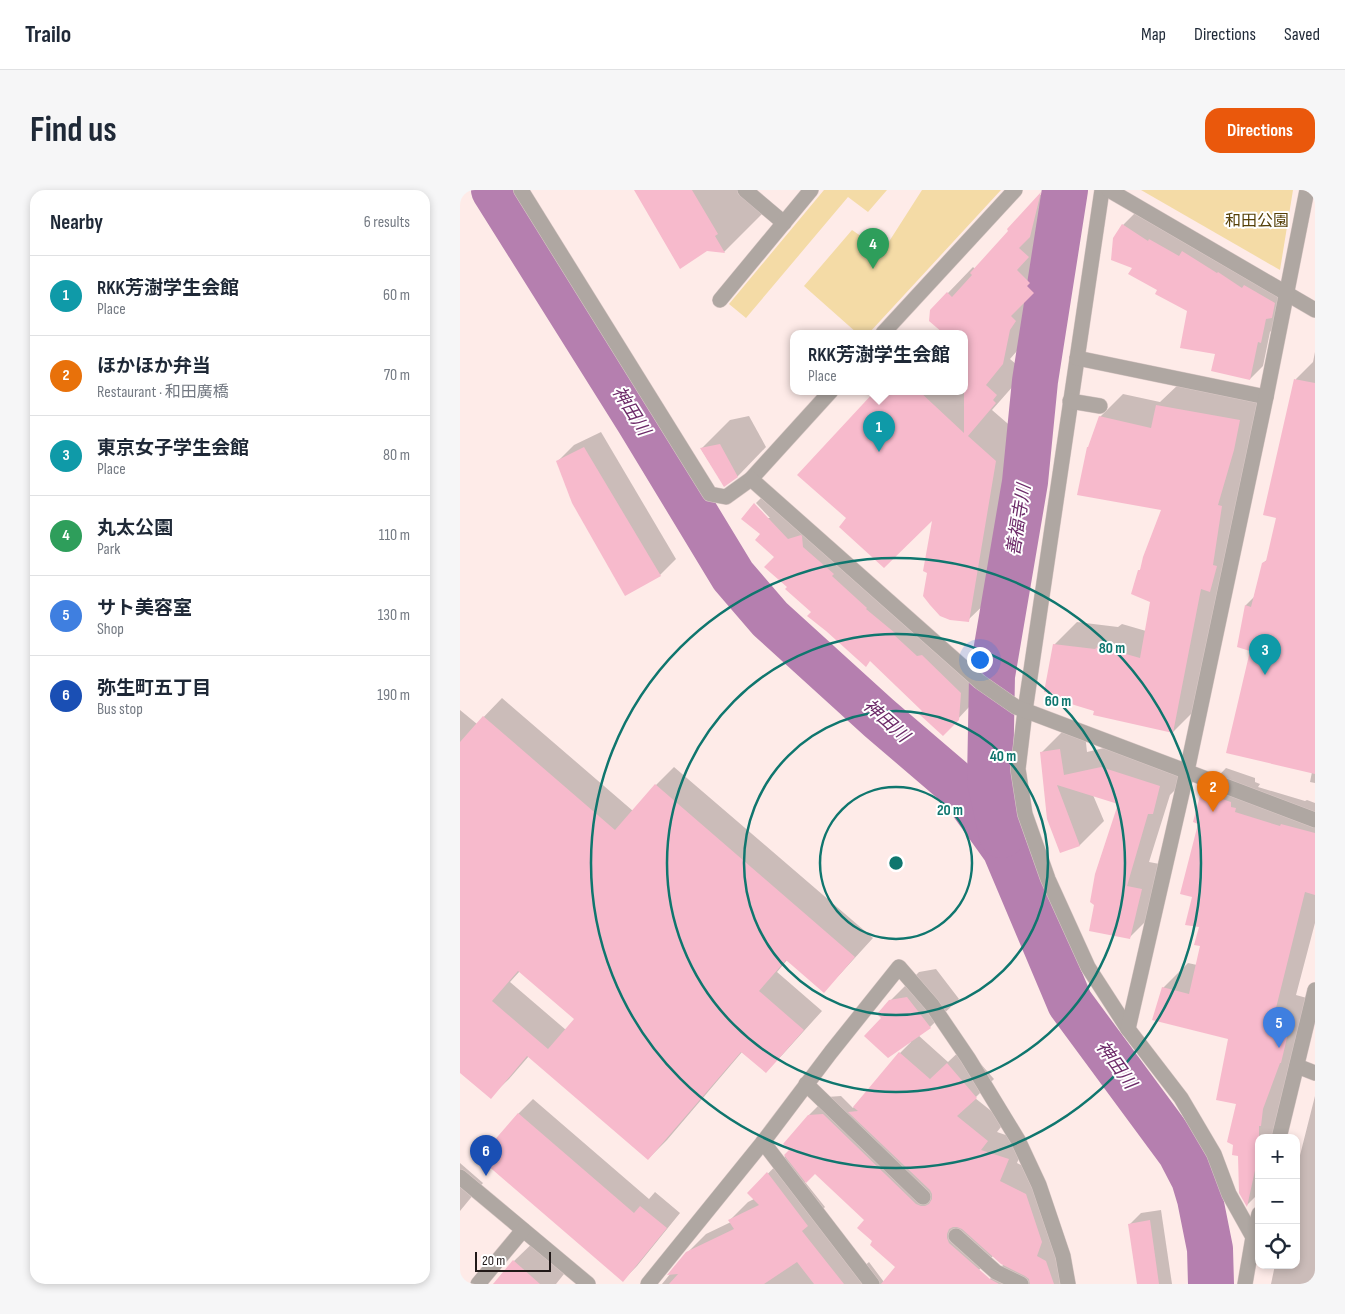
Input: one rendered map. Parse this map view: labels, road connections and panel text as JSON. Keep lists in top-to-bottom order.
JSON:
{
  "water": ["神田川", "善福寺川"],
  "parks": ["和田公園"],
  "scale_bar": "20 m",
  "page": {
    "header": "Trailo",
    "nav": ["Map", "Directions", "Saved"],
    "buttons": "Directions",
    "title": "Find us",
    "heading": ["Nearby", "6 results"],
    "pins": [
      "4",
      "1",
      "3",
      "2",
      "5",
      "6"
    ],
    "list": [
      {
        "mark": "1",
        "name": "RKK芳澍学生会館",
        "note": "Place",
        "value": "60 m"
      },
      {
        "mark": "2",
        "name": "ほかほか弁当",
        "note": "Restaurant · 和田廣橋",
        "value": "70 m"
      },
      {
        "mark": "3",
        "name": "東京女子学生会館",
        "note": "Place",
        "value": "80 m"
      },
      {
        "mark": "4",
        "name": "丸太公園",
        "note": "Park",
        "value": "110 m"
      },
      {
        "mark": "5",
        "name": "サト美容室",
        "note": "Shop",
        "value": "130 m"
      },
      {
        "mark": "6",
        "name": "弥生町五丁目",
        "note": "Bus stop",
        "value": "190 m"
      }
    ],
    "popup": ["RKK芳澍学生会館", "Place"],
    "map_buttons": ["+", "−"],
    "scale": "20 m"
  },
  "rings": [
    "80 m",
    "60 m",
    "40 m",
    "20 m"
  ]
}
